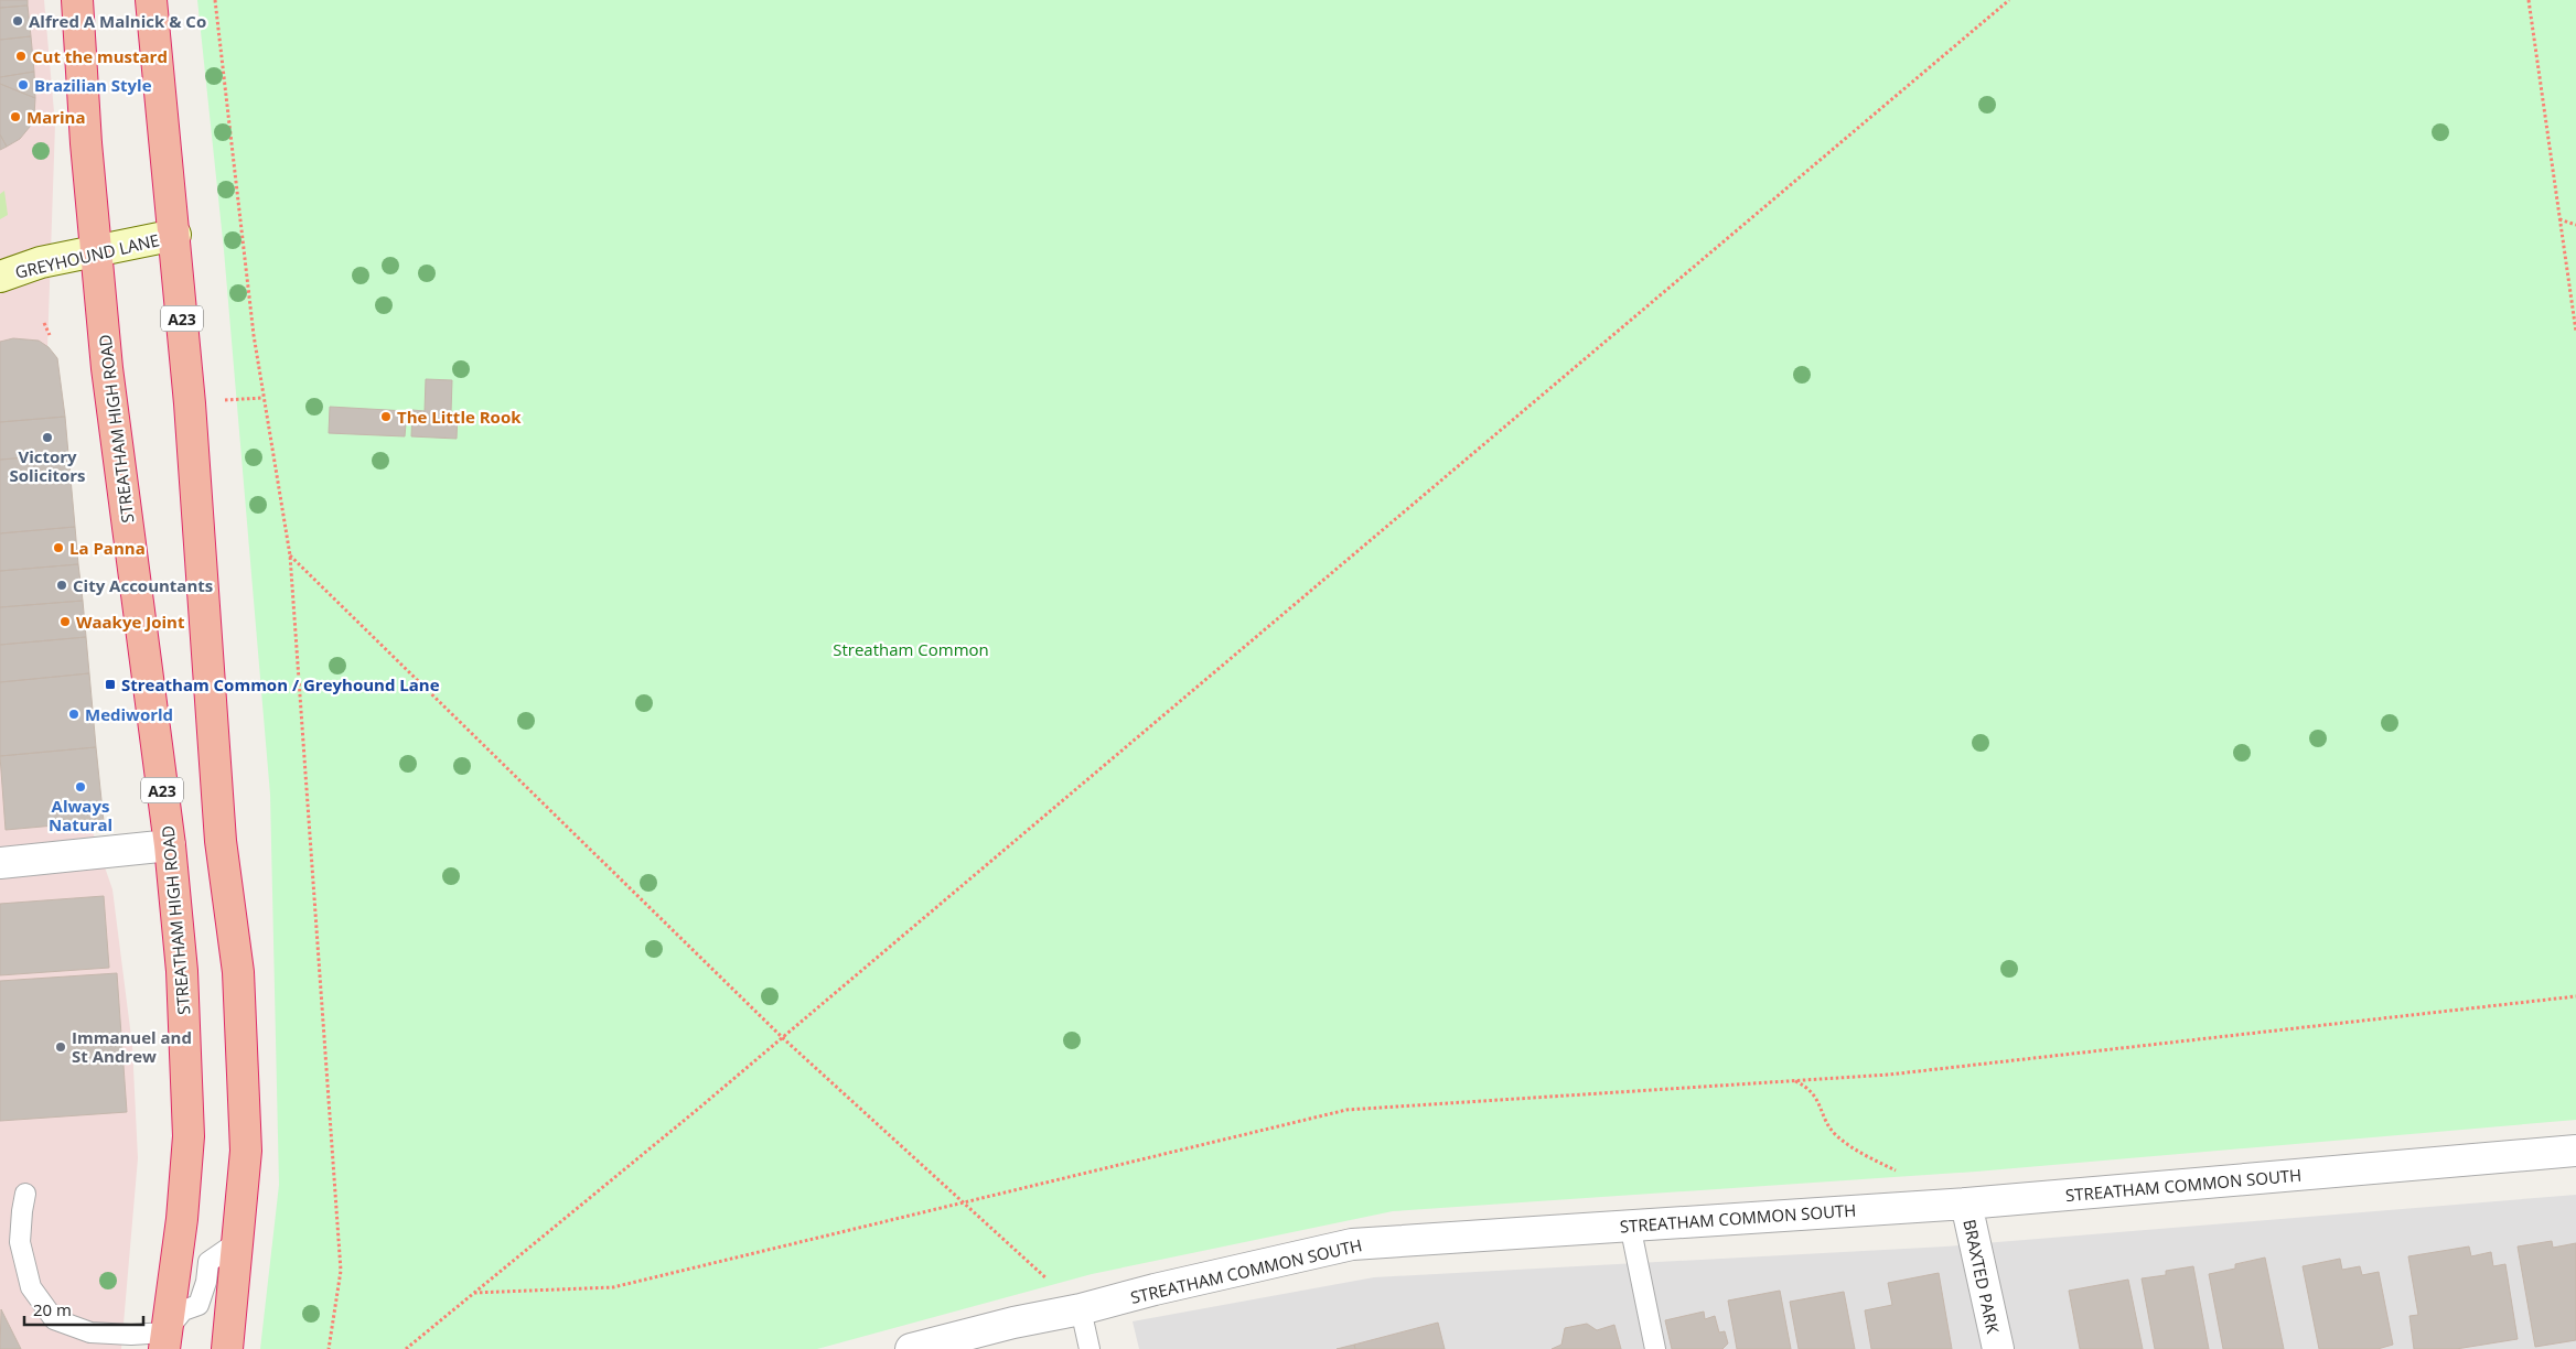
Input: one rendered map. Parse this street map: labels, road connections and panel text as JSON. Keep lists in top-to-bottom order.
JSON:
{
  "streets": {
    "highway": ["A23", "STREATHAM HIGH ROAD"],
    "main road": ["GREYHOUND LANE"],
    "street": ["STREATHAM COMMON SOUTH", "BRAXTED PARK"]
  },
  "crossings": [
    ["GREYHOUND LANE", "A23"],
    ["GREYHOUND LANE", "STREATHAM HIGH ROAD"],
    ["STREATHAM COMMON SOUTH", "BRAXTED PARK"]
  ],
  "parks": ["Streatham Common"],
  "places": {
    "other": [
      "Alfred A Malnick & Co",
      "Cut the mustard",
      "Brazilian Style",
      "Marina",
      "The Little Rook",
      "Victory Solicitors",
      "La Panna",
      "City Accountants",
      "Waakye Joint",
      "Mediworld",
      "Always Natural",
      "Immanuel and St Andrew"
    ],
    "transit": ["Streatham Common / Greyhound Lane"]
  },
  "scale_bar": "20 m"
}
